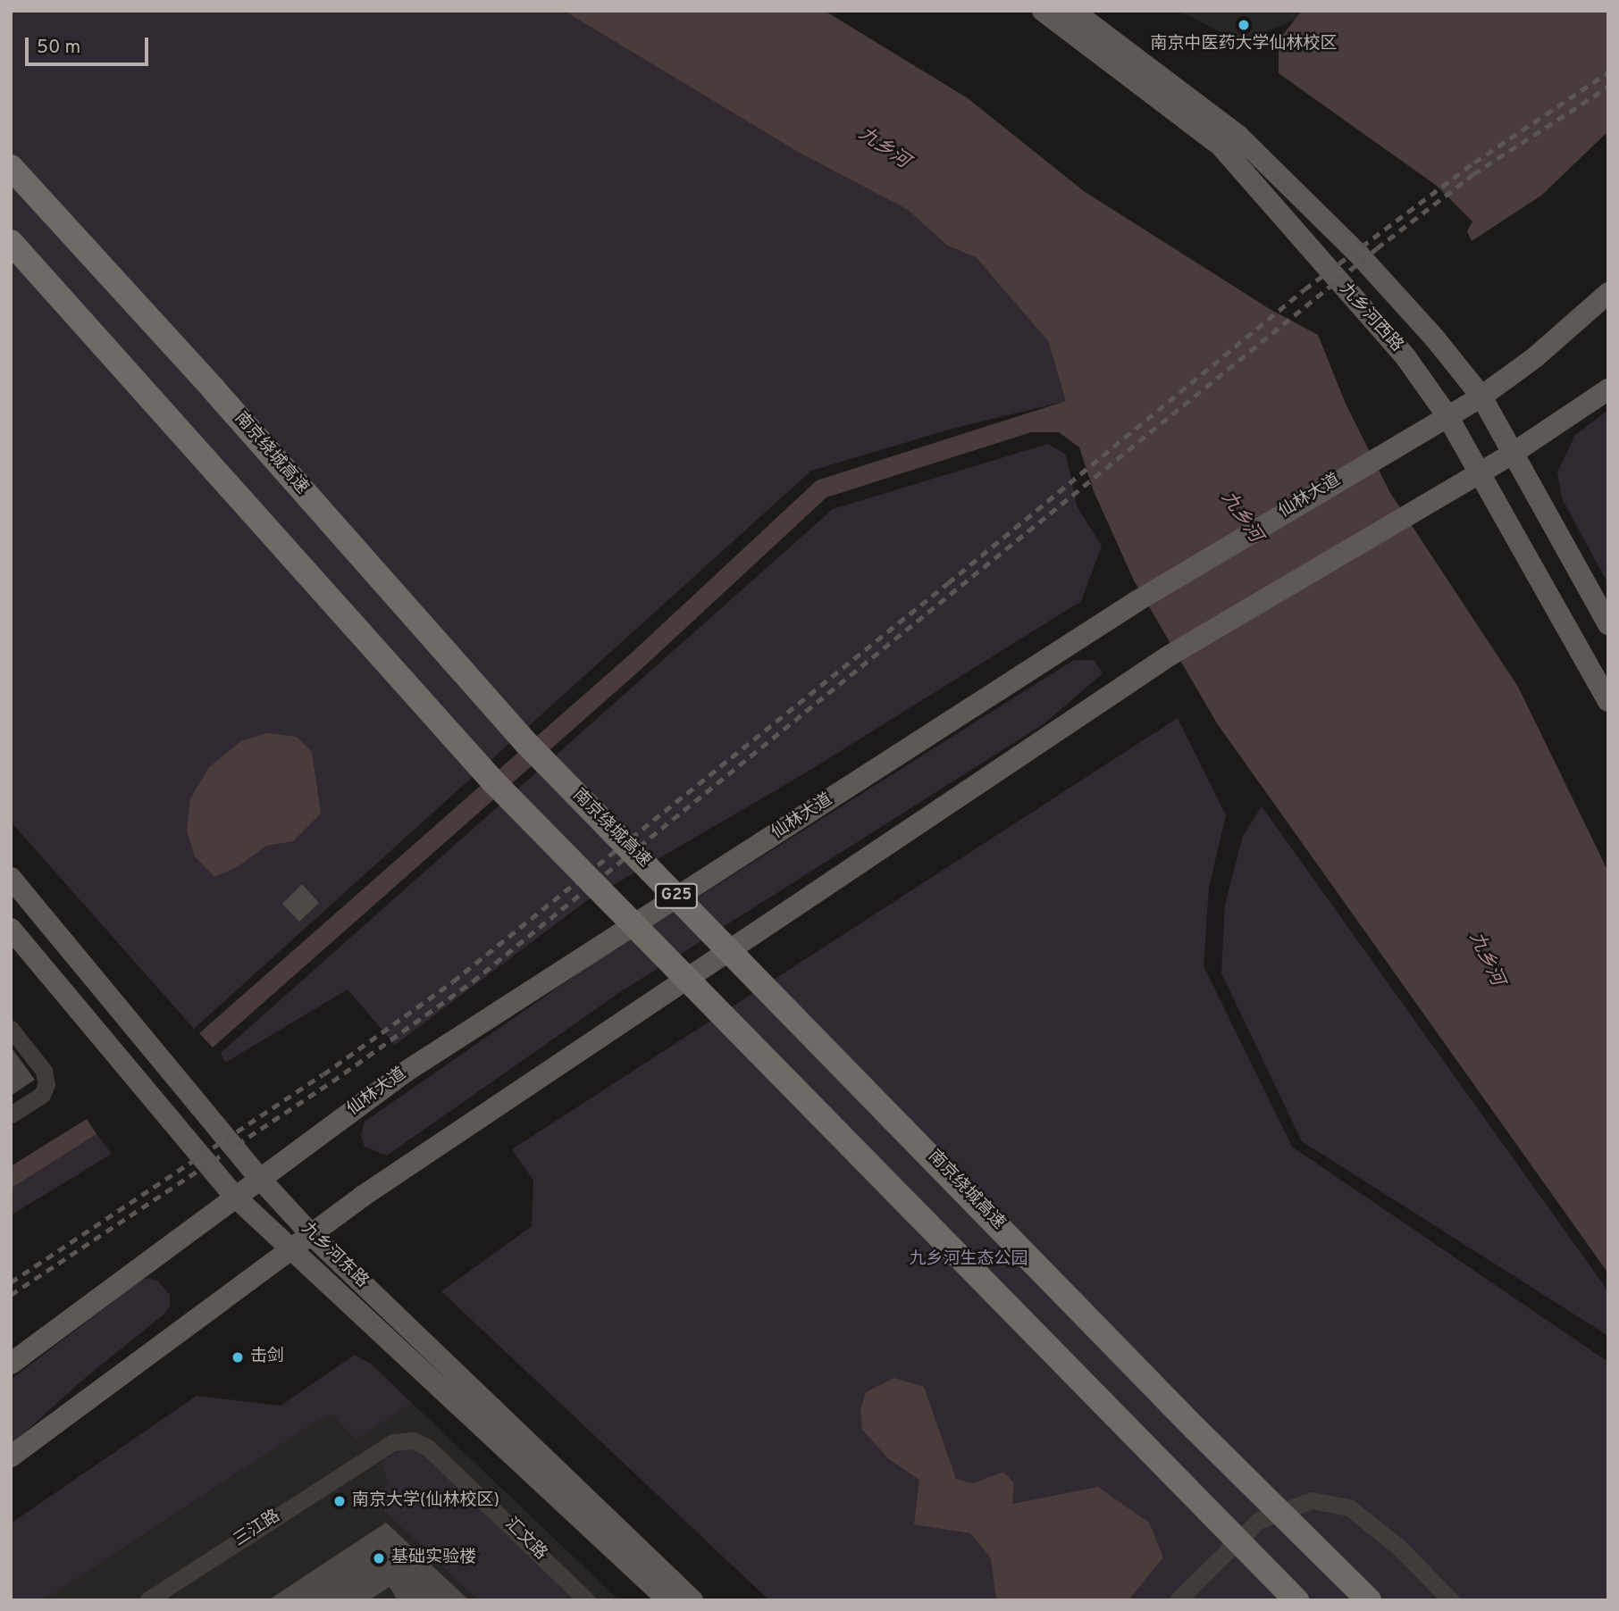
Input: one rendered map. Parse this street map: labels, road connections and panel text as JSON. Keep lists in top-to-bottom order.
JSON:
{
  "streets": {
    "highway": ["南京绕城高速", "G25"],
    "main road": ["九乡河西路", "仙林大道", "九乡河东路"],
    "street": ["三江路", "汇文路"]
  },
  "crossings": [
    ["九乡河西路", "仙林大道"],
    ["仙林大道", "九乡河东路"],
    ["三江路", "汇文路"]
  ],
  "water": ["九乡河"],
  "parks": ["九乡河生态公园"],
  "places": [
    "南京中医药大学仙林校区",
    "击剑",
    "南京大学(仙林校区)",
    "基础实验楼"
  ],
  "scale_bar": "50 m"
}
